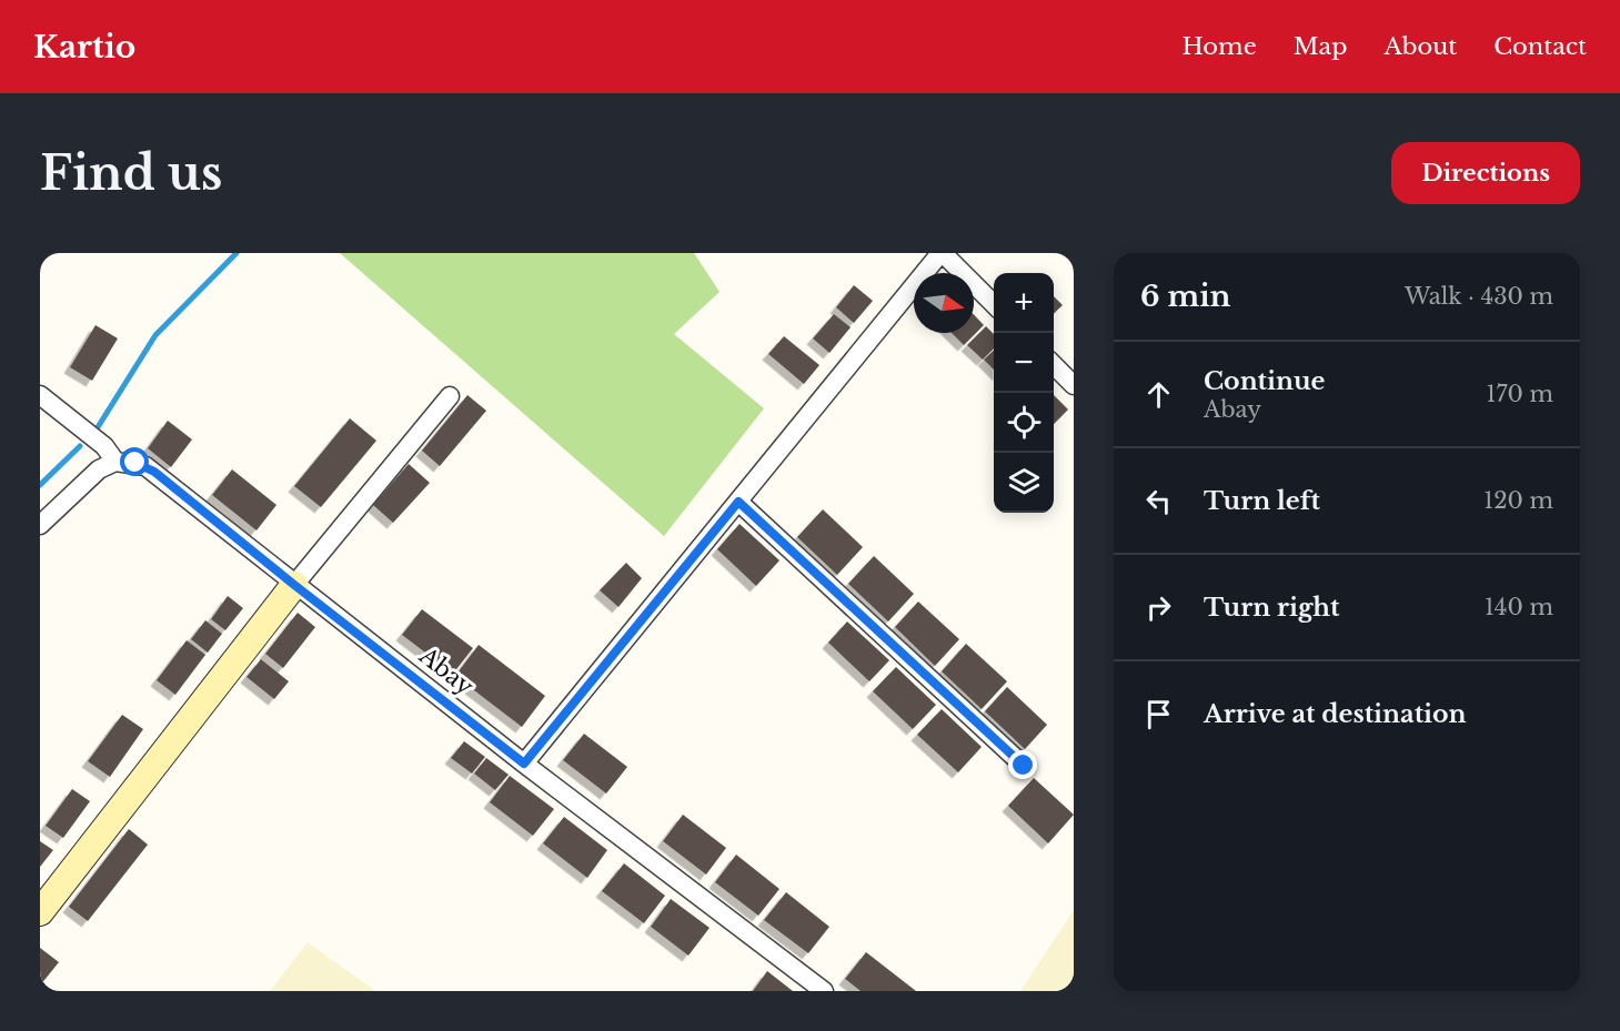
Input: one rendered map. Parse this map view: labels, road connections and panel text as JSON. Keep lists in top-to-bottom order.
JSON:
{
  "streets": {
    "street": ["Abay"]
  },
  "north": "right",
  "page": {
    "header": "Kartio",
    "nav": [
      "Home",
      "Map",
      "About",
      "Contact"
    ],
    "buttons": "Directions",
    "title": "Find us",
    "heading": ["6 min", "Walk · 430 m"],
    "map_buttons": ["+", "−"],
    "list": [
      ["Continue", "Abay", "170 m"],
      ["Turn left", "120 m"],
      ["Turn right", "140 m"],
      "Arrive at destination"
    ]
  }
}
